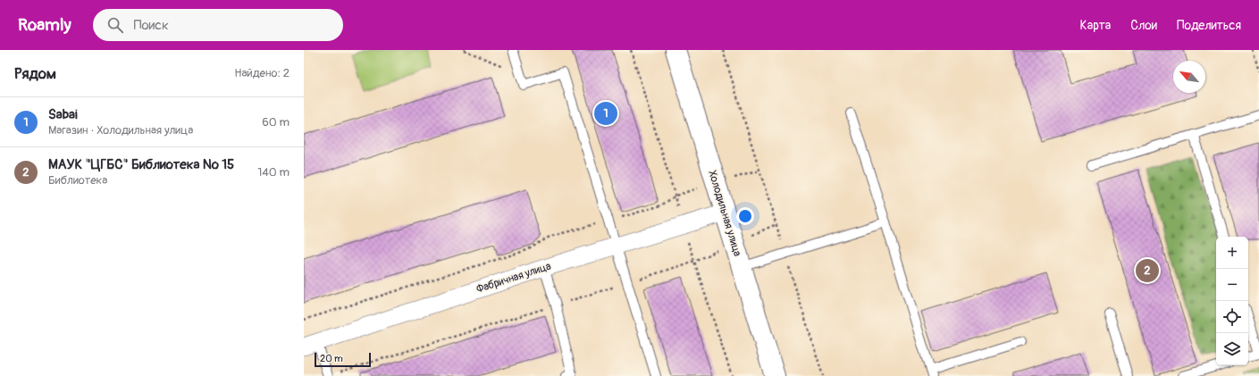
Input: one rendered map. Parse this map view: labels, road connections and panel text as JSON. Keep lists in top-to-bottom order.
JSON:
{
  "streets": {
    "street": ["Холодильная улица", "Фабричная улица"]
  },
  "crossings": [
    ["Холодильная улица", "Фабричная улица"]
  ],
  "scale_bar": "20 m",
  "north": "top left",
  "page": {
    "header": "Roamly",
    "search": "Поиск",
    "nav": ["Карта", "Слои", "Поделиться"],
    "heading": ["Рядом", "Найдено: 2"],
    "list": [
      {
        "mark": "1",
        "name": "Sabai",
        "note": "Магазин · Холодильная улица",
        "value": "60 m"
      },
      {
        "mark": "2",
        "name": "МАУК \"ЦГБС\" Библиотека № 15",
        "note": "Библиотека",
        "value": "140 m"
      }
    ],
    "pins": ["1", "2"],
    "map_buttons": ["+", "−"],
    "scale": "20 m"
  }
}
